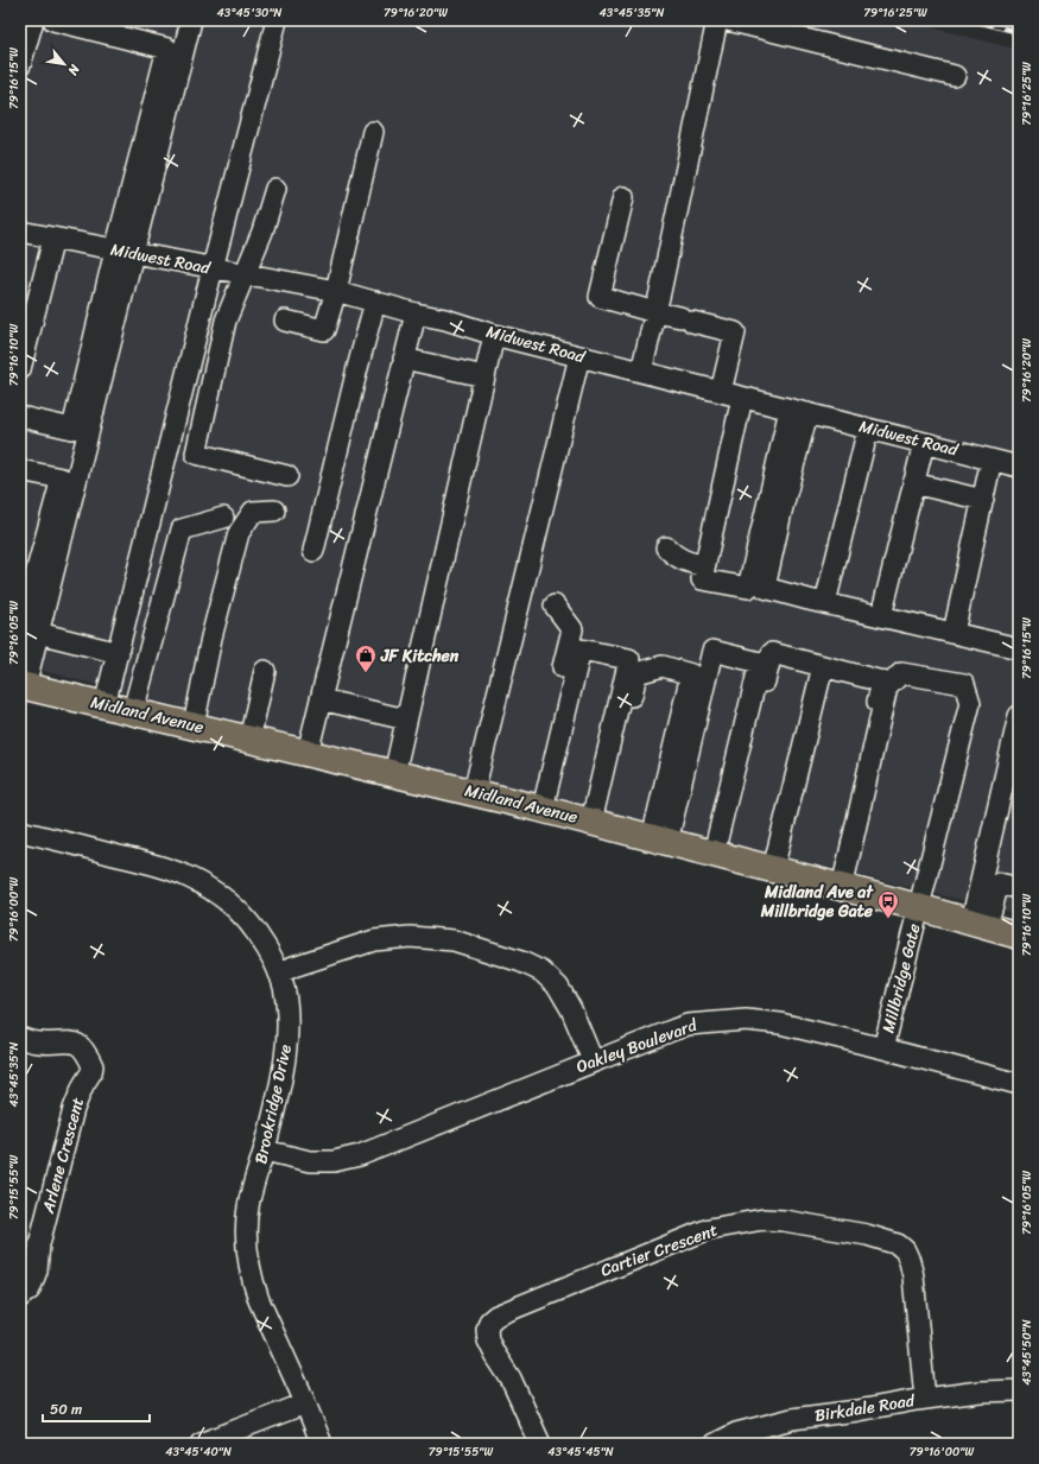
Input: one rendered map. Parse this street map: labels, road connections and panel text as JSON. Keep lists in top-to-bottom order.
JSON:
{
  "streets": {
    "main road": ["Midland Avenue"],
    "street": [
      "Midwest Road",
      "Millbridge Gate",
      "Oakley Boulevard",
      "Brookridge Drive",
      "Arlene Crescent",
      "Cartier Crescent",
      "Birkdale Road"
    ]
  },
  "crossings": [
    ["Midland Avenue", "Millbridge Gate"],
    ["Millbridge Gate", "Oakley Boulevard"],
    ["Oakley Boulevard", "Brookridge Drive"],
    ["Cartier Crescent", "Birkdale Road"]
  ],
  "places": {
    "shop": ["JF Kitchen"],
    "bus stop": ["Midland Ave at Millbridge Gate"]
  },
  "scale_bar": "50 m",
  "north": "bottom right",
  "coordinates": [
    "43°45'30\"N",
    "79°16'20\"W",
    "43°45'35\"N",
    "79°16'25\"W",
    "79°16'15\"W",
    "79°16'10\"W",
    "79°16'05\"W",
    "79°16'00\"W",
    "79°15'55\"W",
    "43°45'50\"N",
    "43°45'40\"N",
    "43°45'45\"N"
  ]
}
